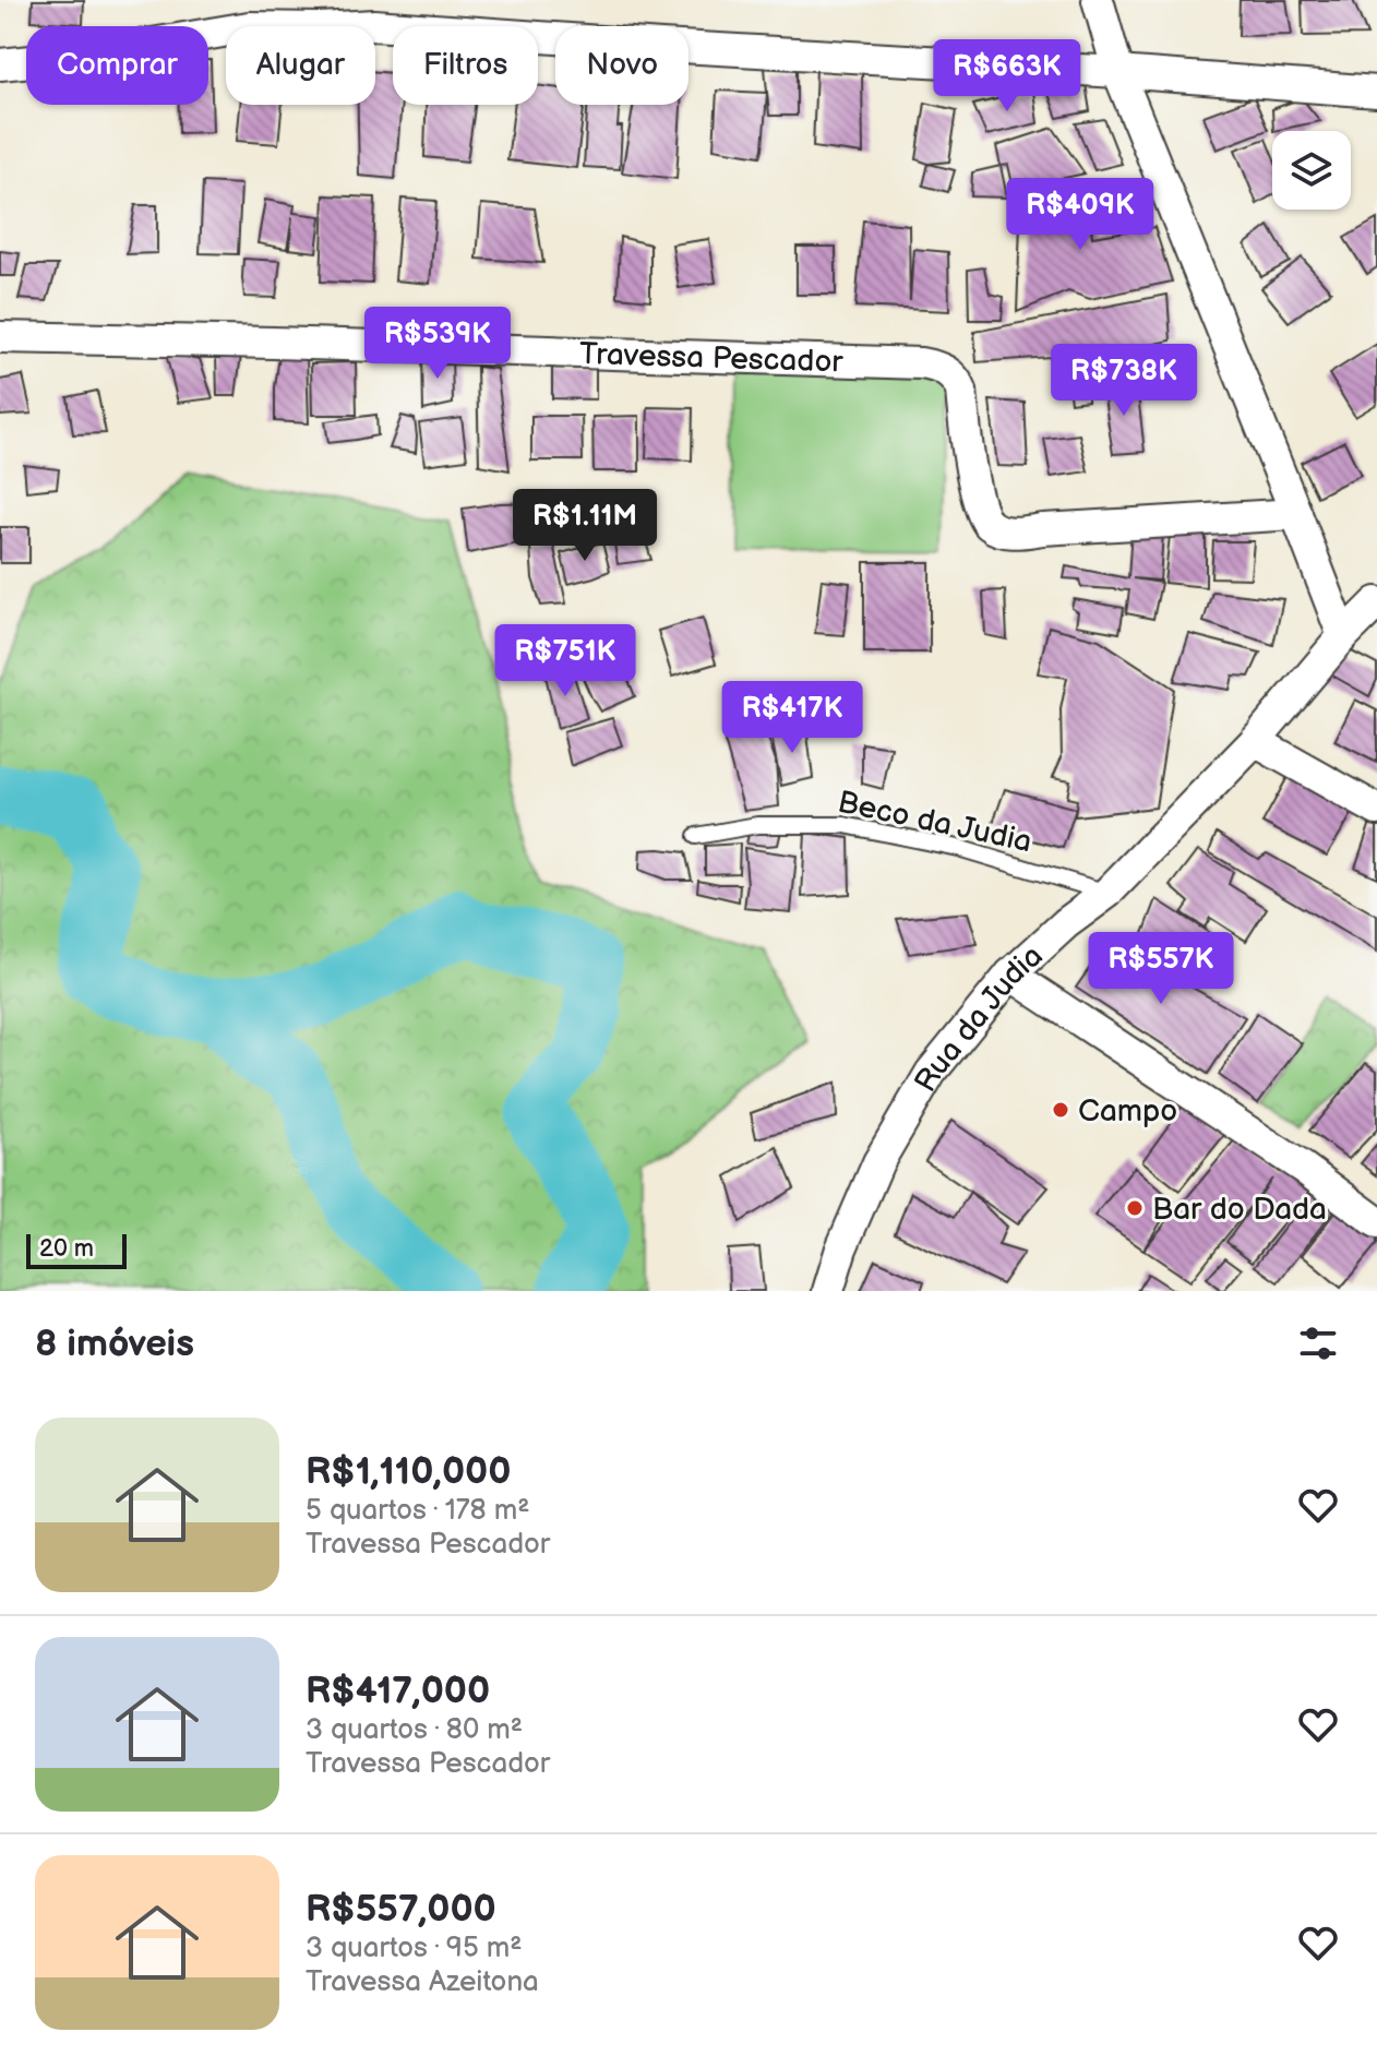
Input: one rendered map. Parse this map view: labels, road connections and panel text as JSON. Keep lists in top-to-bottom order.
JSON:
{
  "streets": {
    "street": ["Travessa Pescador", "Rua da Judia"],
    "lane": ["Beco da Judia"]
  },
  "crossings": [
    ["Beco da Judia", "Rua da Judia"]
  ],
  "places": ["Campo", "Bar do Dada"],
  "scale_bar": "20 m",
  "page": {
    "chip": [
      "Comprar",
      "Alugar",
      "Filtros",
      "Novo"
    ],
    "price": [
      "R$663K",
      "R$409K",
      "R$539K",
      "R$738K",
      "R$1.11M",
      "R$751K",
      "R$417K",
      "R$557K"
    ],
    "scale": "20 m",
    "heading": "8 imóveis",
    "list": [
      {
        "name": "R$1,110,000",
        "note": "5 quartos · 178 m² · Travessa Pescador"
      },
      {
        "name": "R$417,000",
        "note": "3 quartos · 80 m² · Travessa Pescador"
      },
      {
        "name": "R$557,000",
        "note": "3 quartos · 95 m² · Travessa Azeitona"
      }
    ]
  }
}
